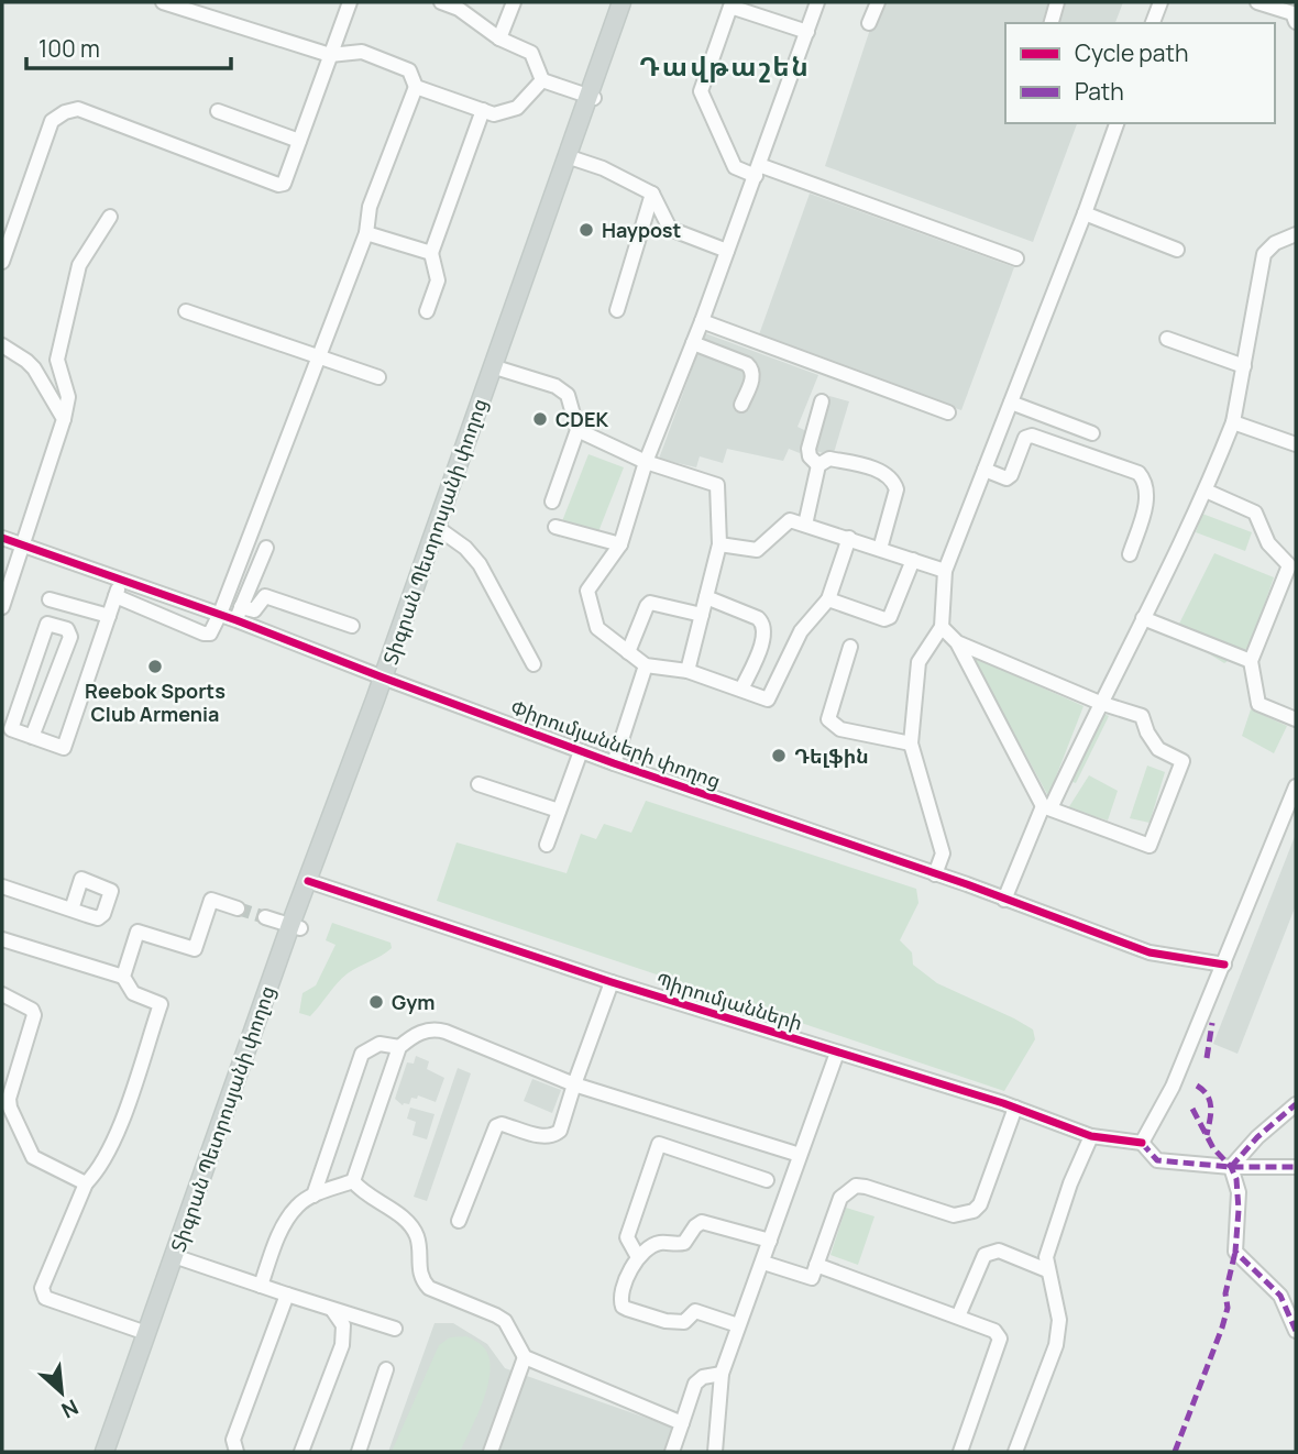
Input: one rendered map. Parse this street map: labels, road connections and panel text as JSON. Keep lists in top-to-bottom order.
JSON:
{
  "streets": {
    "main road": ["Տիգրան Պետրոսյանի փողոց"],
    "street": ["Փիրումյանների փողոց", "Պիրումյանների"]
  },
  "crossings": [
    ["Տիգրան Պետրոսյանի փողոց", "Փիրումյանների փողոց"],
    ["Տիգրան Պետրոսյանի փողոց", "Պիրումյանների"]
  ],
  "districts": ["Դավթաշեն"],
  "places": [
    "Haypost",
    "CDEK",
    "Reebok Sports Club Armenia",
    "Դելֆին",
    "Gym"
  ],
  "legend": ["Cycle path", "Path"],
  "scale_bar": "100 m",
  "north": "bottom right"
}
